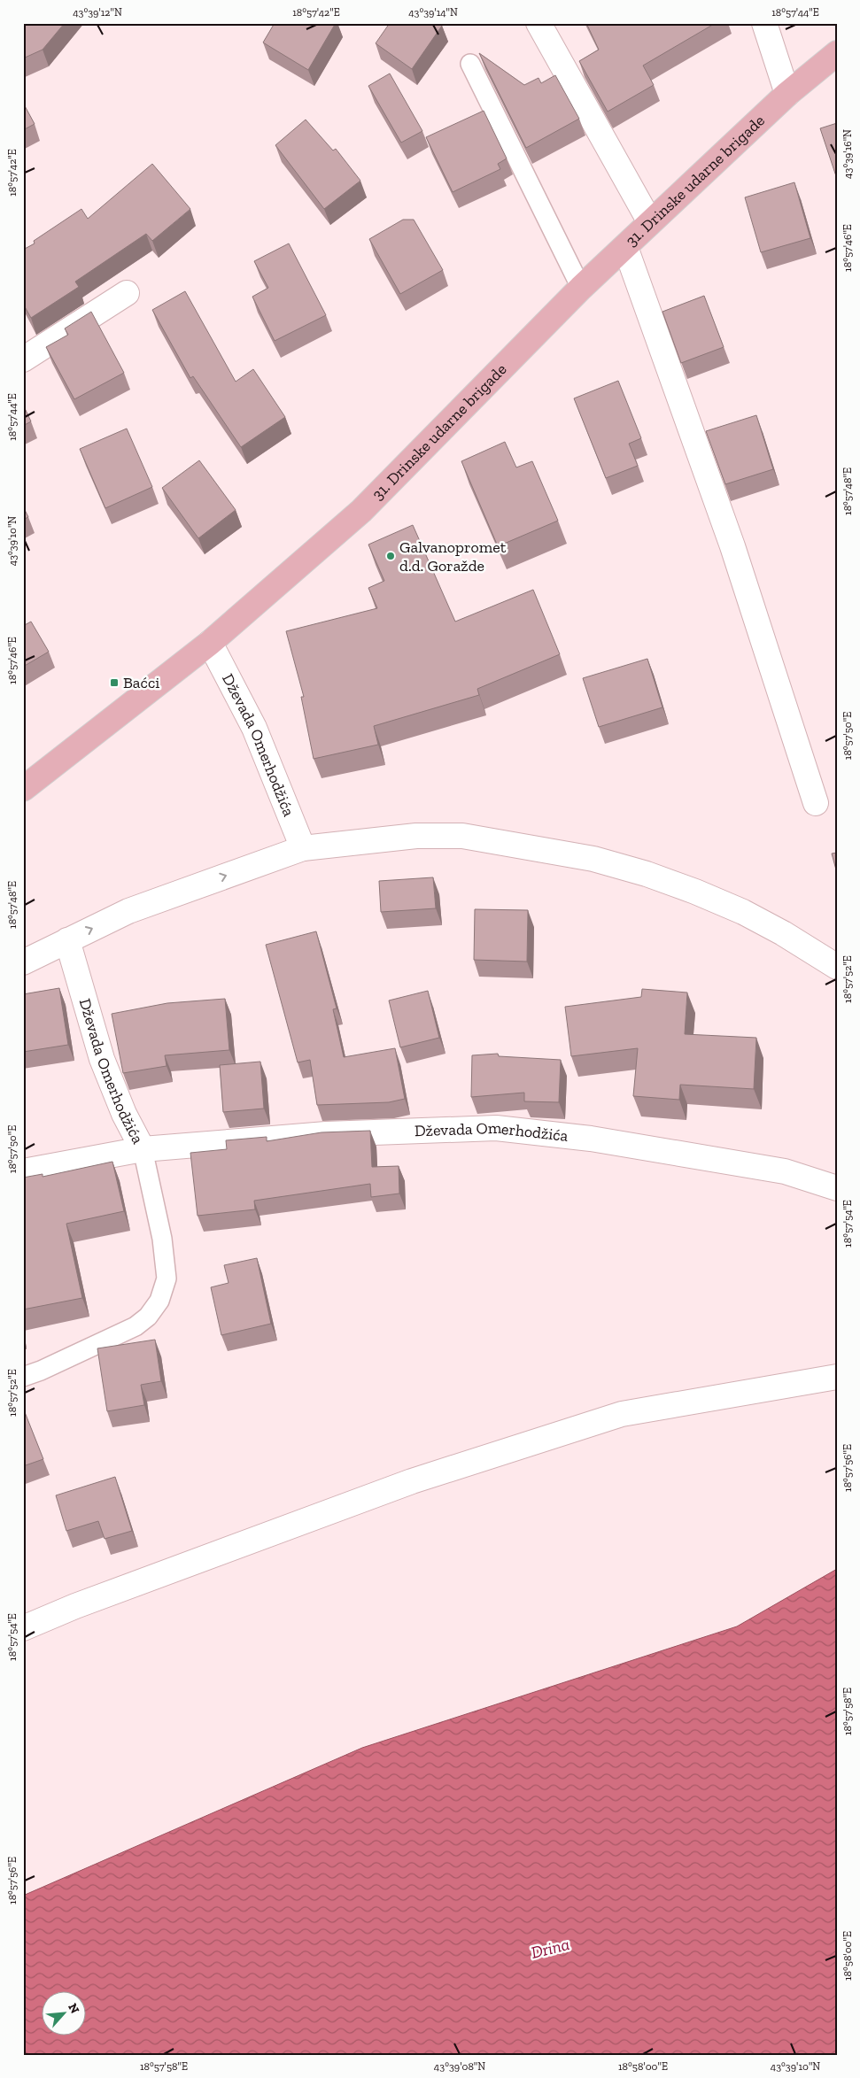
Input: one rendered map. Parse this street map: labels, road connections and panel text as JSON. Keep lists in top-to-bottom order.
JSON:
{
  "streets": {
    "main road": ["31. Drinske udarne brigade"],
    "street": ["Dževada Omerhodžića"]
  },
  "crossings": [
    ["31. Drinske udarne brigade", "Dževada Omerhodžića"]
  ],
  "water": ["Drina"],
  "places": {
    "other": ["Galvanopromet d.d. Goražde"],
    "transit": ["Baćci"]
  },
  "north": "top right",
  "coordinates": [
    "43°39'12\"N",
    "18°57'42\"E",
    "43°39'14\"N",
    "18°57'44\"E",
    "43°39'16\"N",
    "18°57'46\"E",
    "18°57'48\"E",
    "43°39'10\"N",
    "18°57'50\"E",
    "18°57'52\"E",
    "18°57'54\"E",
    "18°57'56\"E",
    "18°57'58\"E",
    "18°58'00\"E",
    "43°39'08\"N"
  ]
}
